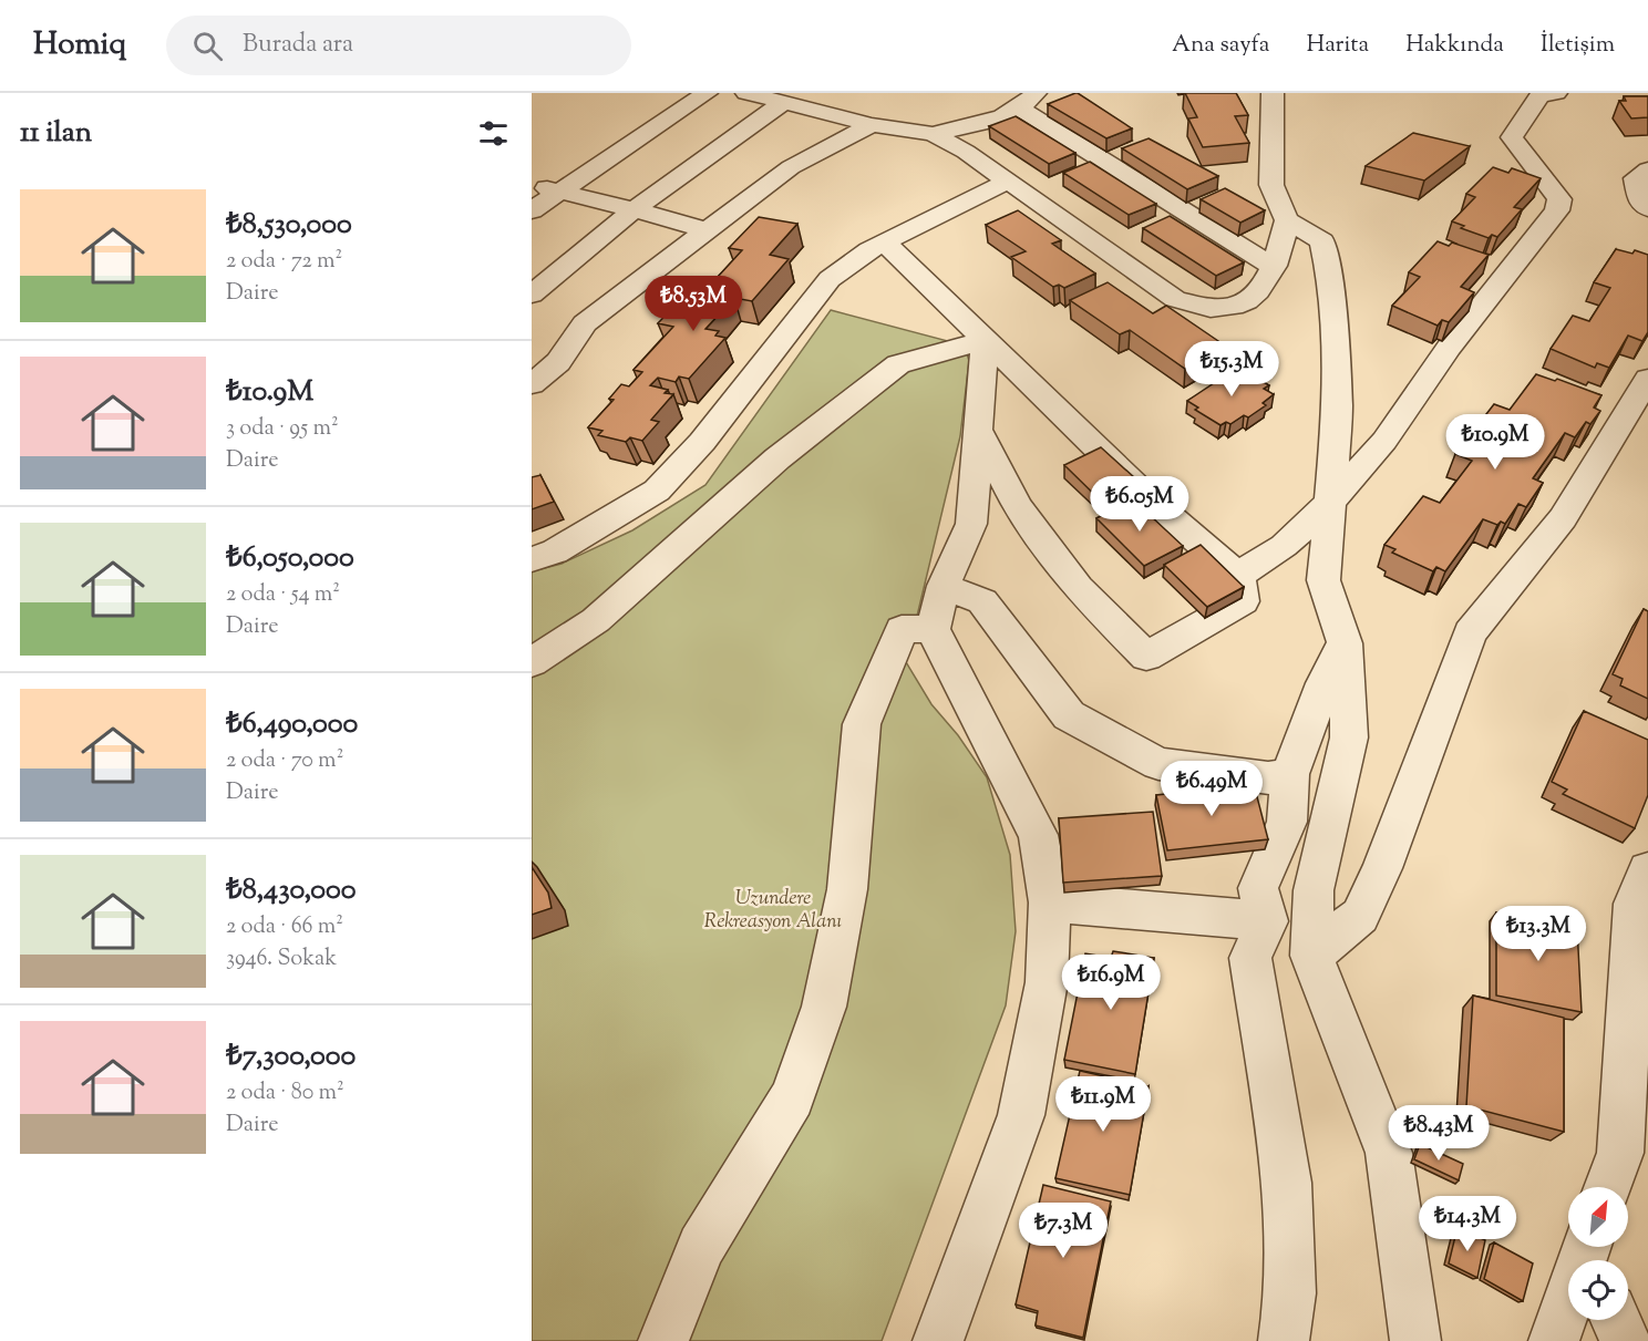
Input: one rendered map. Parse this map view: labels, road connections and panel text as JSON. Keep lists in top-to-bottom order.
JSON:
{
  "parks": ["Uzundere Rekreasyon Alanı"],
  "north": "top right",
  "page": {
    "header": "Homiq",
    "search": "Burada ara",
    "nav": [
      "Ana sayfa",
      "Harita",
      "Hakkında",
      "İletişim"
    ],
    "heading": "11 ilan",
    "list": [
      {
        "name": "₺8,530,000",
        "note": "2 oda · 72 m² · Daire"
      },
      {
        "name": "₺10.9M",
        "note": "3 oda · 95 m² · Daire"
      },
      {
        "name": "₺6,050,000",
        "note": "2 oda · 54 m² · Daire"
      },
      {
        "name": "₺6,490,000",
        "note": "2 oda · 70 m² · Daire"
      },
      {
        "name": "₺8,430,000",
        "note": "2 oda · 66 m² · 3946. Sokak"
      },
      {
        "name": "₺7,300,000",
        "note": "2 oda · 80 m² · Daire"
      }
    ],
    "price": [
      "₺8.53M",
      "₺15.3M",
      "₺10.9M",
      "₺6.05M",
      "₺6.49M",
      "₺13.3M",
      "₺16.9M",
      "₺11.9M",
      "₺8.43M",
      "₺14.3M",
      "₺7.3M"
    ]
  }
}
